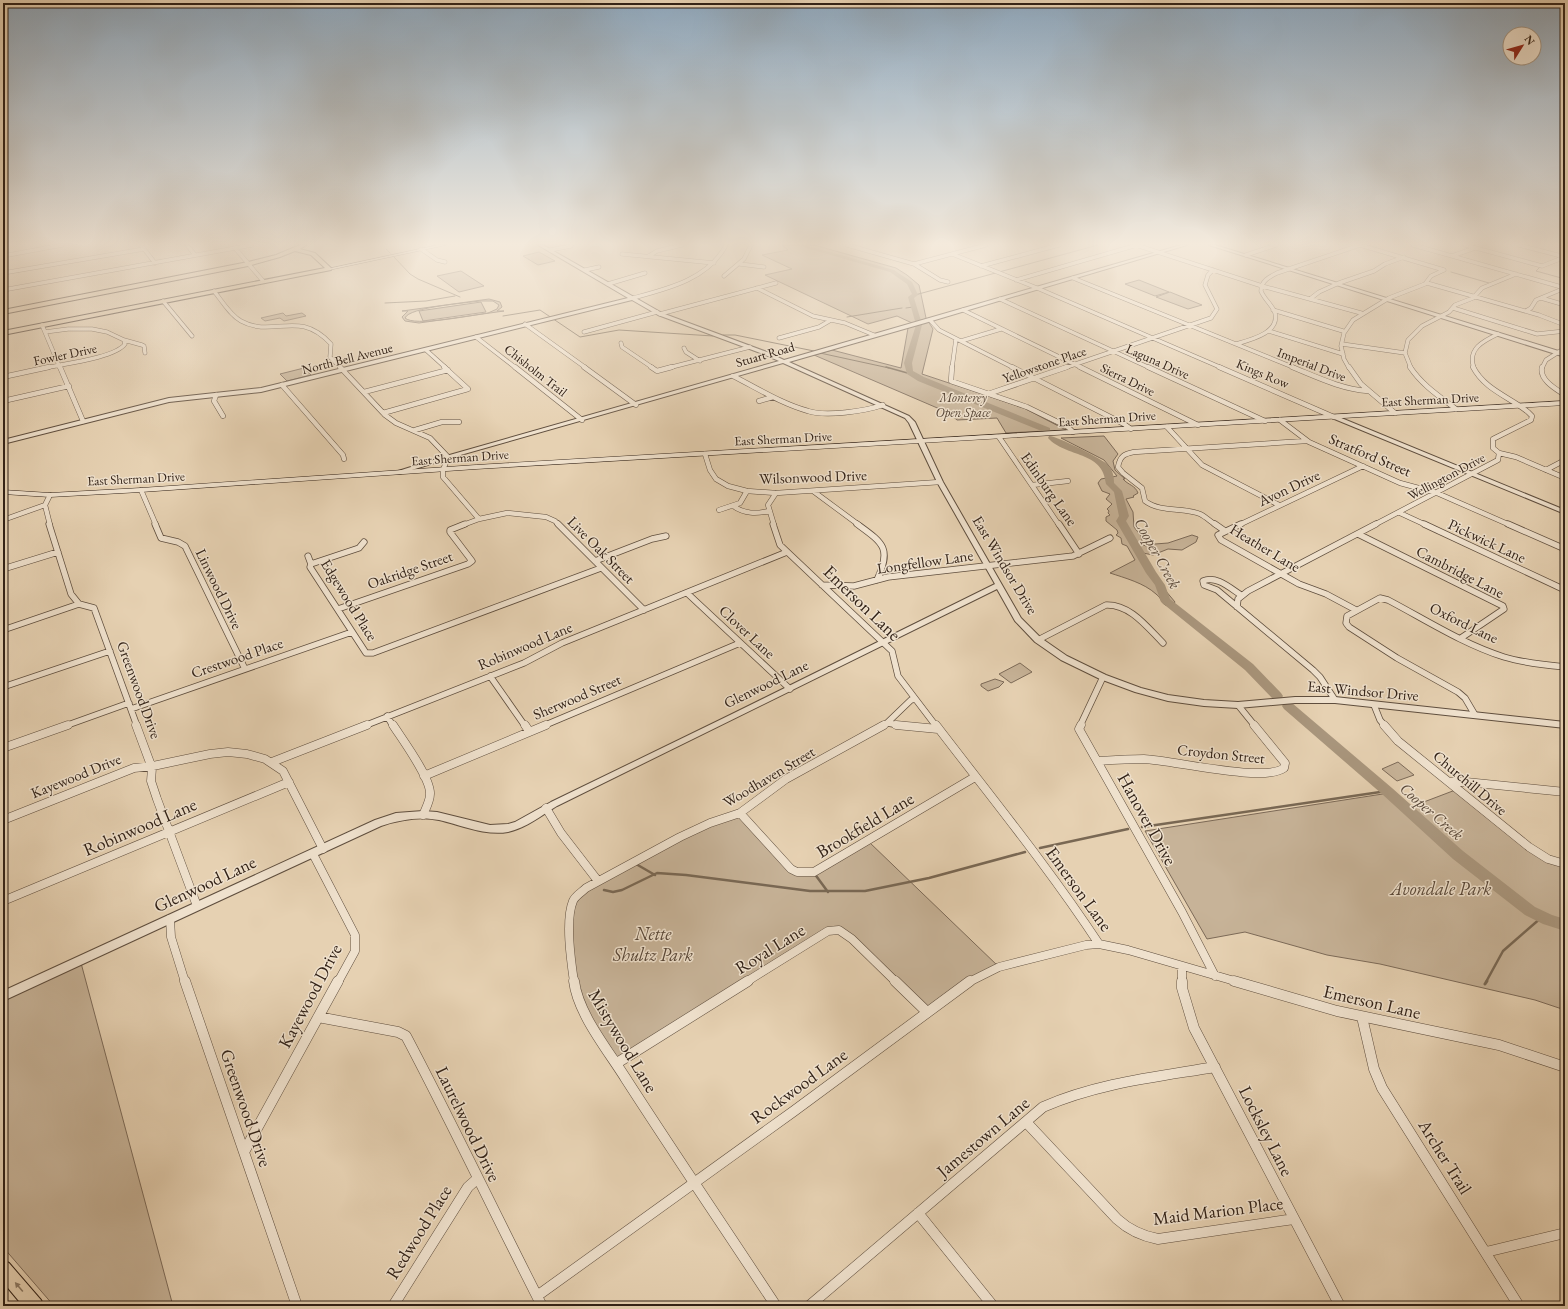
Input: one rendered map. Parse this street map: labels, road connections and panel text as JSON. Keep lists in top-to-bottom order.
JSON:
{
  "streets": {
    "main road": ["East Sherman Drive"],
    "street": [
      "Fowler Drive",
      "Stuart Road",
      "North Bell Avenue",
      "Laguna Drive",
      "Yellowstone Place",
      "Imperial Drive",
      "Chisholm Trail",
      "Kings Row",
      "Sierra Drive",
      "Stratford Street",
      "Wellington Drive",
      "Wilsonwood Drive",
      "Avon Drive",
      "Edinburg Lane",
      "Pickwick Lane",
      "Heather Lane",
      "Live Oak Street",
      "Longfellow Lane",
      "East Windsor Drive",
      "Oakridge Street",
      "Cambridge Lane",
      "Linwood Drive",
      "Edgewood Place",
      "Emerson Lane",
      "Oxford Lane",
      "Clover Lane",
      "Robinwood Lane",
      "Crestwood Place",
      "Glenwood Lane",
      "Greenwood Drive",
      "Sherwood Street",
      "Croydon Street",
      "Kayewood Drive",
      "Woodhaven Street",
      "Churchill Drive",
      "Hanover Drive",
      "Brookfield Lane",
      "Royal Lane",
      "Mistywood Lane",
      "Rockwood Lane",
      "Laurelwood Drive",
      "Locksley Lane",
      "Jamestown Lane",
      "Archer Trail",
      "Maid Marion Place",
      "Redwood Place"
    ]
  },
  "crossings": [
    ["Stuart Road", "Chisholm Trail"],
    ["Stuart Road", "Sierra Drive"],
    ["Stuart Road", "East Sherman Drive"],
    ["Stuart Road", "East Windsor Drive"],
    ["North Bell Avenue", "Chisholm Trail"],
    ["Laguna Drive", "Yellowstone Place"],
    ["Laguna Drive", "East Sherman Drive"],
    ["Yellowstone Place", "Imperial Drive"],
    ["Yellowstone Place", "Kings Row"],
    ["Yellowstone Place", "Sierra Drive"],
    ["Kings Row", "East Sherman Drive"],
    ["Kings Row", "Wellington Drive"],
    ["Sierra Drive", "East Sherman Drive"],
    ["East Sherman Drive", "Stratford Street"],
    ["East Sherman Drive", "Wellington Drive"],
    ["East Sherman Drive", "Wilsonwood Drive"],
    ["East Sherman Drive", "Edinburg Lane"],
    ["East Sherman Drive", "East Windsor Drive"],
    ["East Sherman Drive", "Linwood Drive"],
    ["Stratford Street", "Wellington Drive"],
    ["Stratford Street", "Avon Drive"],
    ["Stratford Street", "Heather Lane"],
    ["Wellington Drive", "Pickwick Lane"],
    ["Wellington Drive", "Heather Lane"],
    ["Wellington Drive", "Cambridge Lane"],
    ["Wilsonwood Drive", "East Windsor Drive"],
    ["Avon Drive", "Heather Lane"],
    ["Edinburg Lane", "Longfellow Lane"],
    ["Heather Lane", "Oxford Lane"],
    ["Live Oak Street", "Oakridge Street"],
    ["Live Oak Street", "Edgewood Place"],
    ["Live Oak Street", "Robinwood Lane"],
    ["Longfellow Lane", "East Windsor Drive"],
    ["Longfellow Lane", "Emerson Lane"],
    ["East Windsor Drive", "Glenwood Lane"],
    ["East Windsor Drive", "Croydon Street"],
    ["East Windsor Drive", "Churchill Drive"],
    ["East Windsor Drive", "Hanover Drive"],
    ["Oakridge Street", "Edgewood Place"],
    ["Cambridge Lane", "Oxford Lane"],
    ["Linwood Drive", "Crestwood Place"],
    ["Edgewood Place", "Crestwood Place"],
    ["Emerson Lane", "Robinwood Lane"],
    ["Emerson Lane", "Glenwood Lane"],
    ["Emerson Lane", "Woodhaven Street"],
    ["Emerson Lane", "Hanover Drive"],
    ["Emerson Lane", "Brookfield Lane"],
    ["Emerson Lane", "Rockwood Lane"],
    ["Emerson Lane", "Locksley Lane"],
    ["Emerson Lane", "Archer Trail"],
    ["Clover Lane", "Robinwood Lane"],
    ["Clover Lane", "Glenwood Lane"],
    ["Clover Lane", "Sherwood Street"],
    ["Robinwood Lane", "Greenwood Drive"],
    ["Robinwood Lane", "Kayewood Drive"],
    ["Crestwood Place", "Greenwood Drive"],
    ["Glenwood Lane", "Greenwood Drive"],
    ["Glenwood Lane", "Kayewood Drive"],
    ["Greenwood Drive", "Kayewood Drive"],
    ["Croydon Street", "Hanover Drive"],
    ["Kayewood Drive", "Laurelwood Drive"],
    ["Woodhaven Street", "Brookfield Lane"],
    ["Woodhaven Street", "Mistywood Lane"],
    ["Royal Lane", "Mistywood Lane"],
    ["Royal Lane", "Rockwood Lane"],
    ["Mistywood Lane", "Rockwood Lane"],
    ["Rockwood Lane", "Laurelwood Drive"],
    ["Laurelwood Drive", "Redwood Place"],
    ["Locksley Lane", "Jamestown Lane"],
    ["Locksley Lane", "Maid Marion Place"],
    ["Jamestown Lane", "Maid Marion Place"]
  ],
  "water": ["Cooper Creek"],
  "parks": ["Monterey Open Space", "Avondale Park", "Nette Shultz Park"],
  "north": "top right"
}
